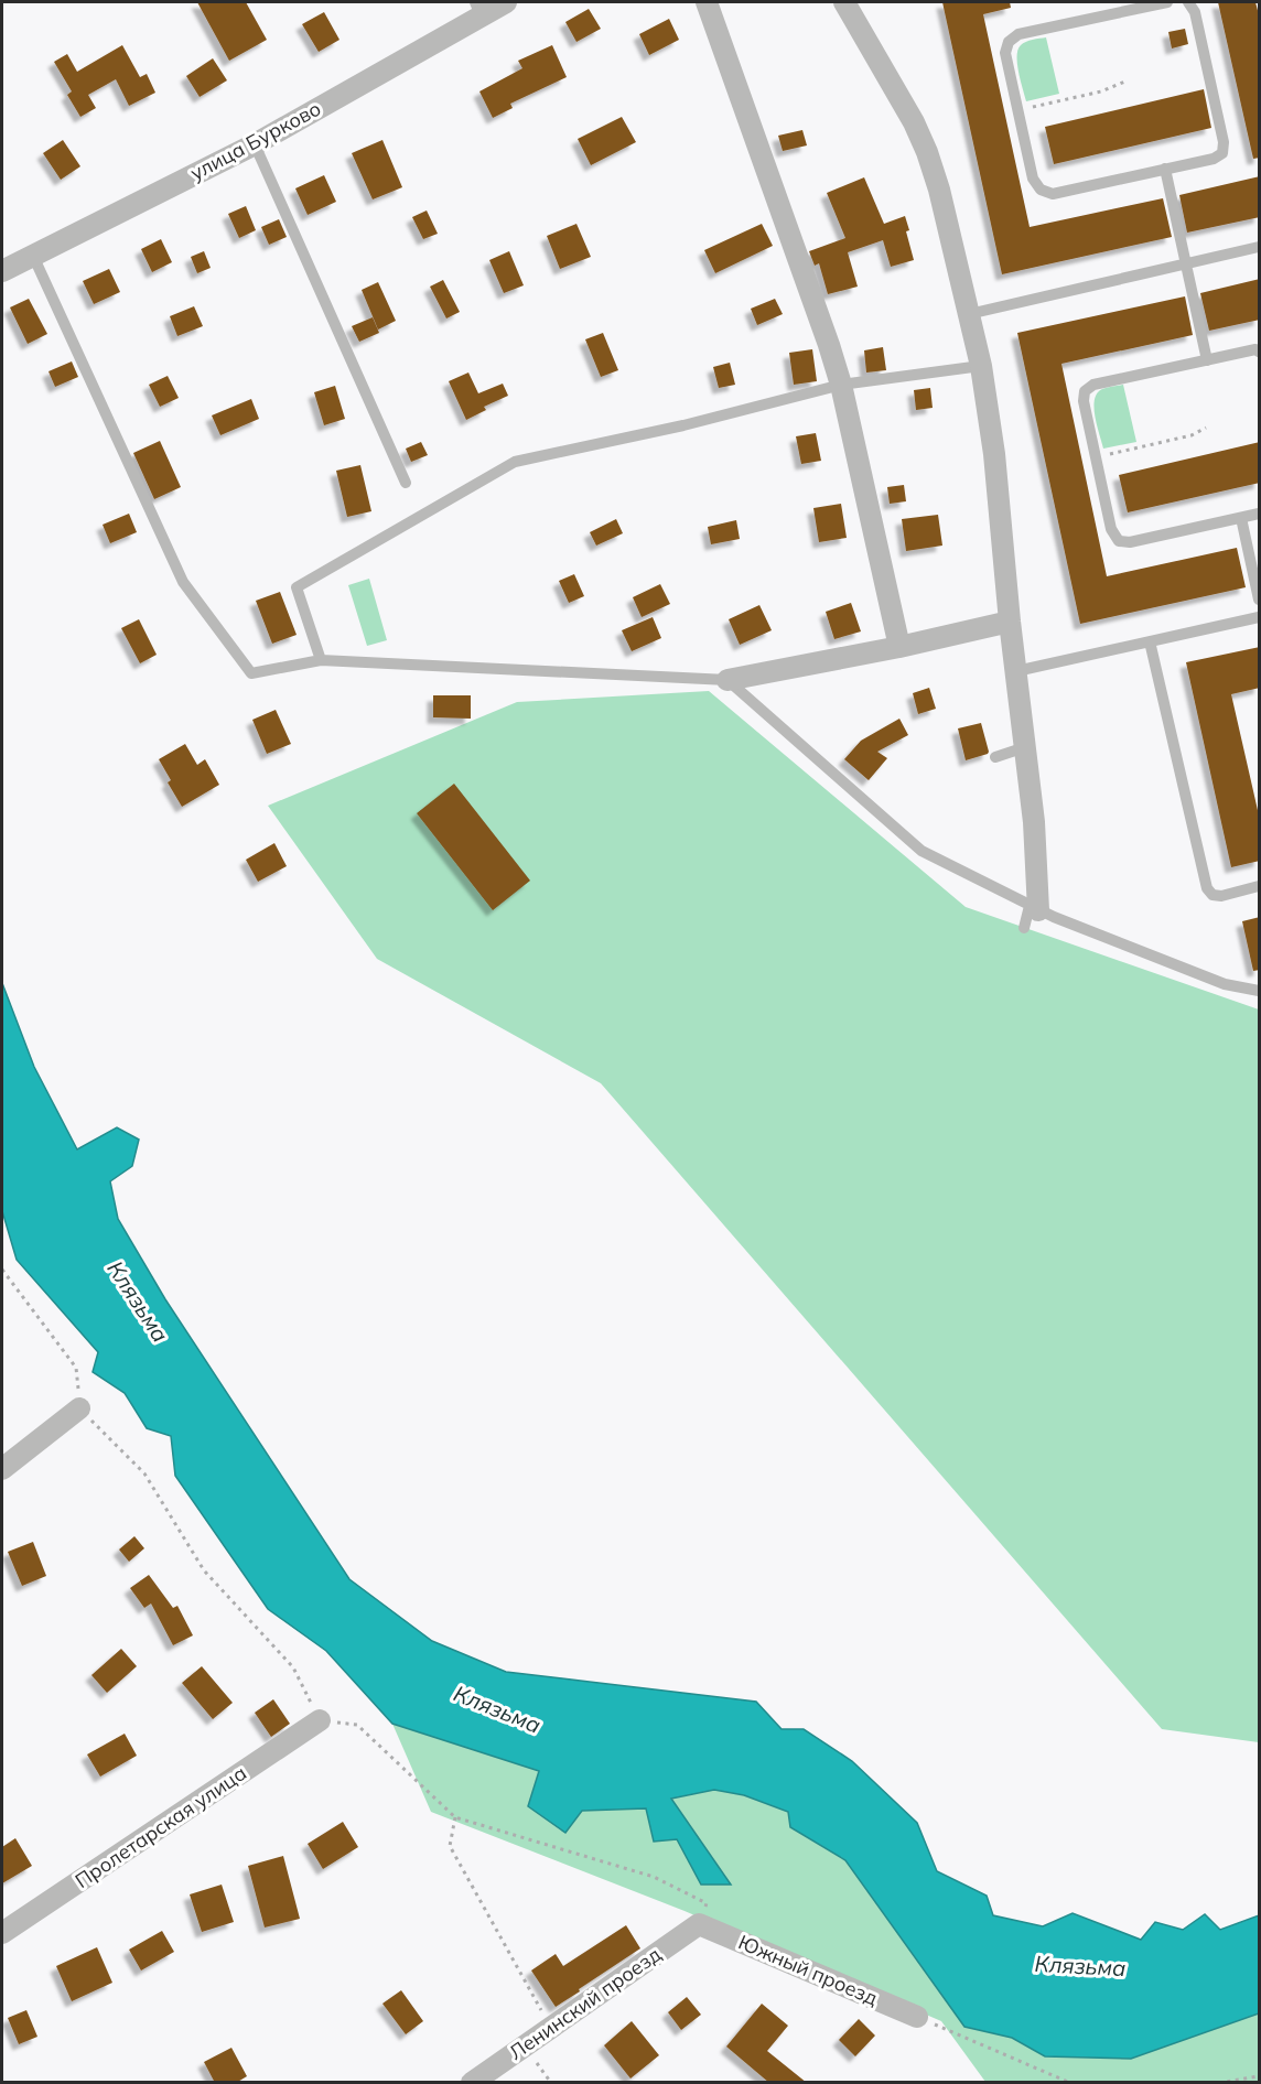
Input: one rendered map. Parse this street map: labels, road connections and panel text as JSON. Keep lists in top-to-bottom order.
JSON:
{
  "streets": {
    "street": [
      "улица Бурково",
      "Пролетарская улица",
      "Южный проезд",
      "Ленинский проезд"
    ]
  },
  "crossings": [
    ["Южный проезд", "Ленинский проезд"]
  ],
  "water": ["Клязьма"]
}
